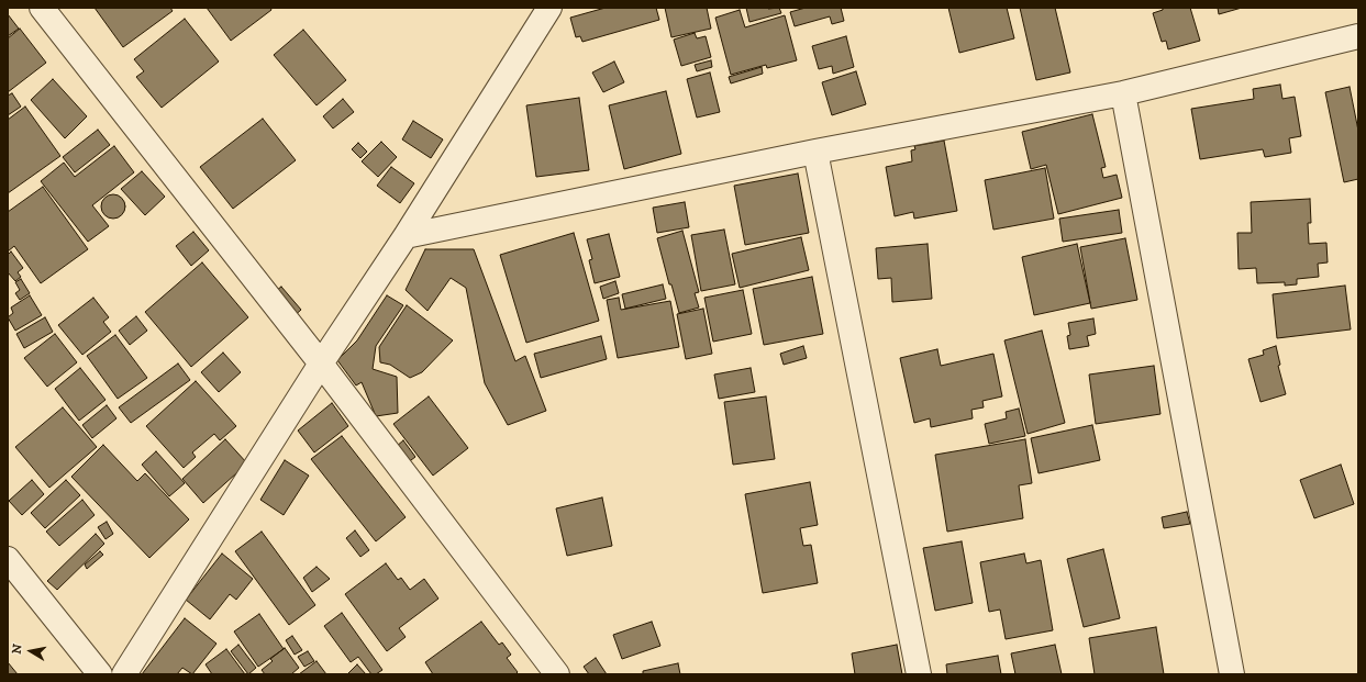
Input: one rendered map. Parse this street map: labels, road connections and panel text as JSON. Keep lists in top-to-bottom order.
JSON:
{
  "north": "left"
}
